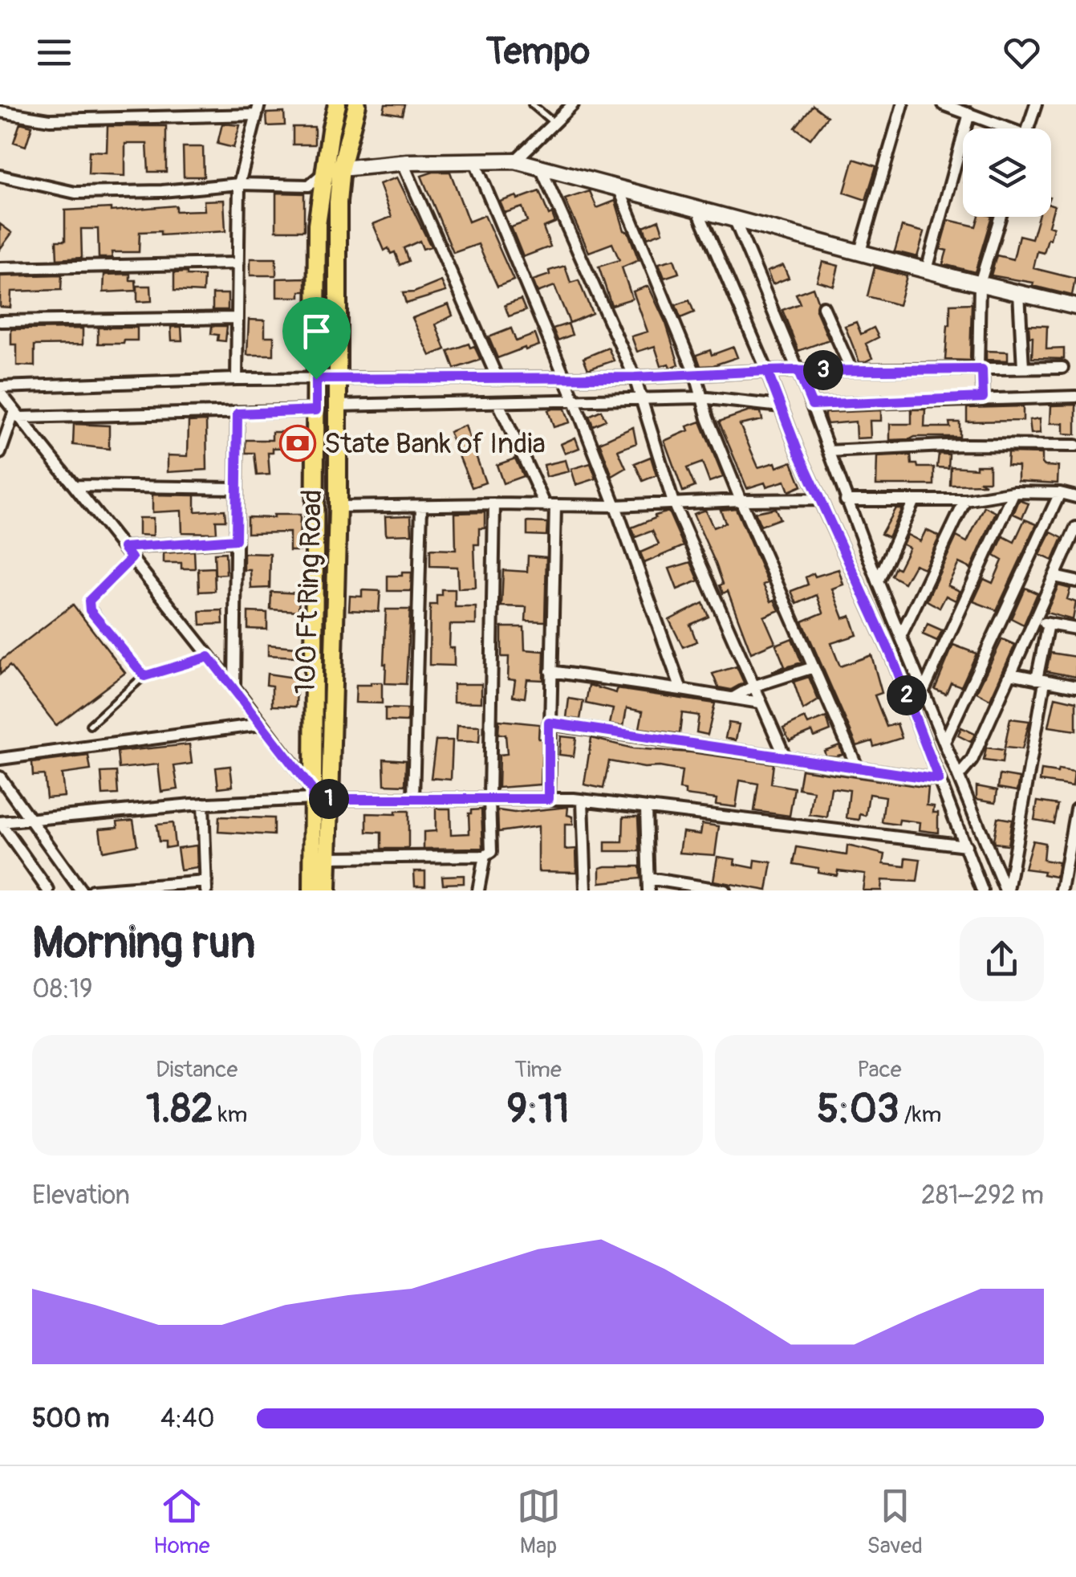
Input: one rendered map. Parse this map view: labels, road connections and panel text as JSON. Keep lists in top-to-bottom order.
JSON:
{
  "streets": {
    "main road": ["100 Ft Ring Road"]
  },
  "places": {
    "bank": ["State Bank of India"]
  },
  "page": {
    "header": "Tempo",
    "pins": ["3", "2", "1"],
    "heading": ["Morning run", "08:19"],
    "stats": [
      ["Distance", "1.82 km"],
      ["Time", "9:11"],
      ["Pace", "5:03 /km"]
    ],
    "chart": ["Elevation", "281–292 m"],
    "list": [
      {
        "name": "500 m",
        "note": "4:40"
      }
    ],
    "tabs": ["Home", "Map", "Saved"]
  }
}
